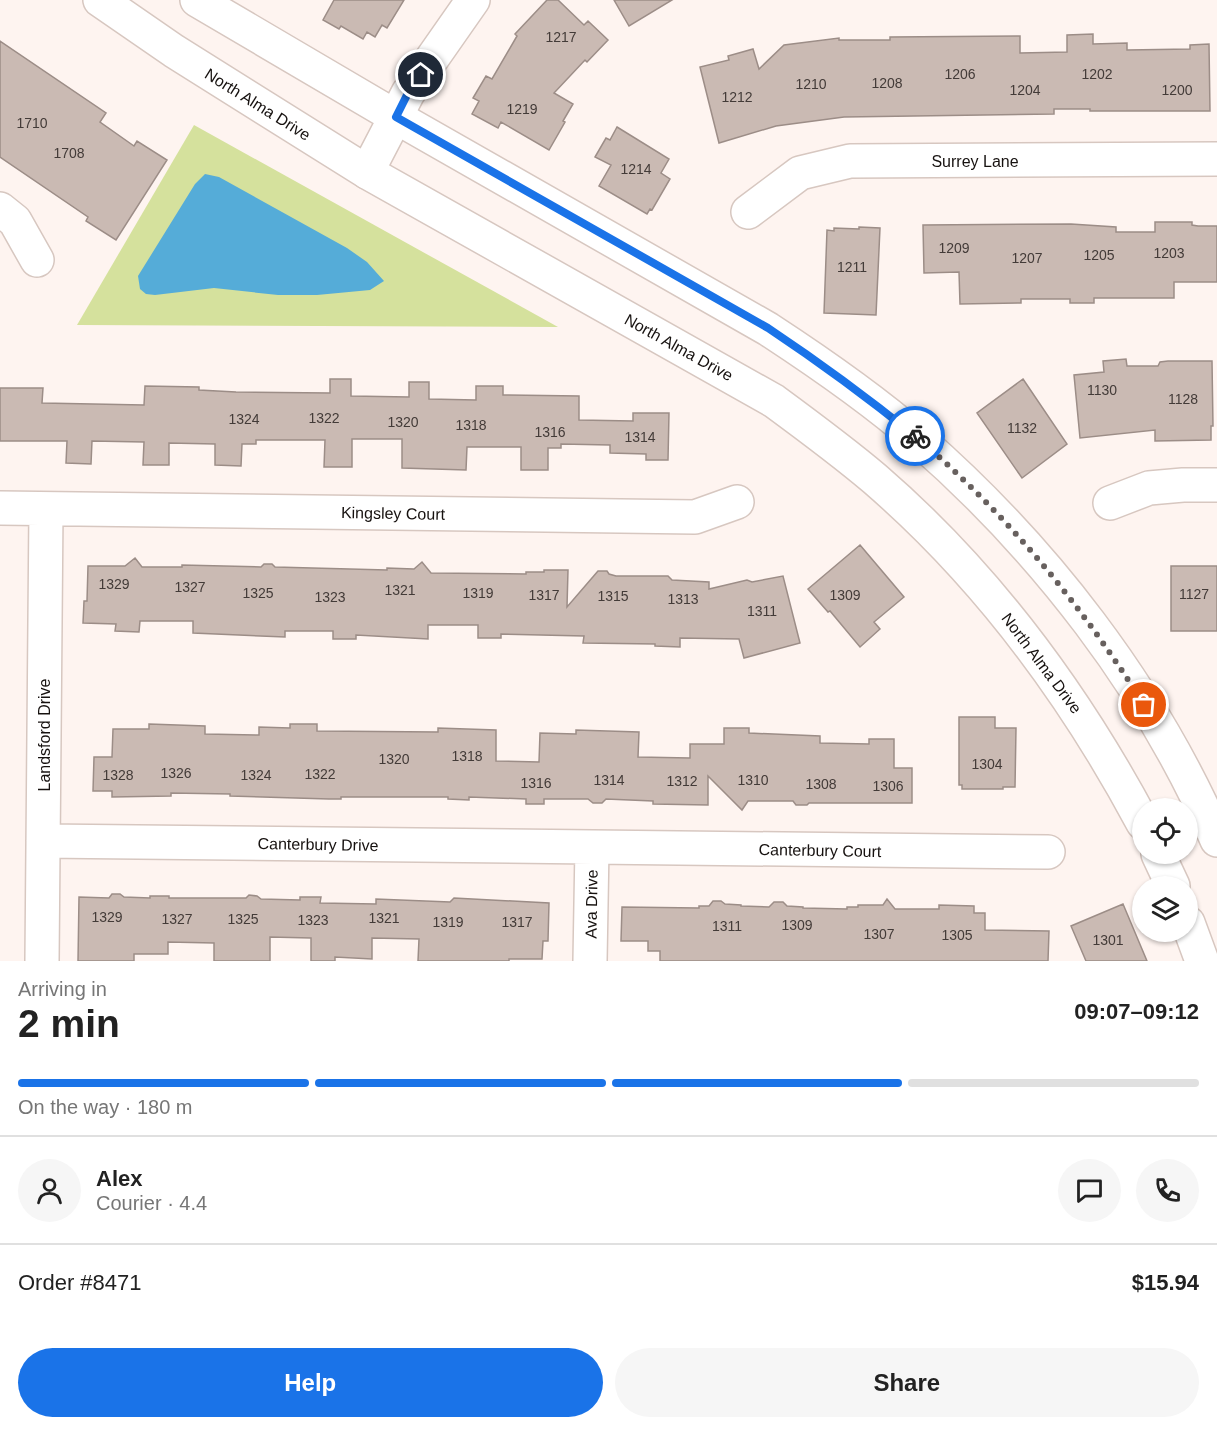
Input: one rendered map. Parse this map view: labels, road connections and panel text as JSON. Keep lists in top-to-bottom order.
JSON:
{
  "streets": {
    "street": [
      "North Alma Drive",
      "Surrey Lane",
      "Kingsley Court",
      "Landsford Drive",
      "Canterbury Drive",
      "Canterbury Court",
      "Ava Drive"
    ]
  },
  "crossings": [
    ["Kingsley Court", "Landsford Drive"],
    ["Landsford Drive", "Canterbury Drive"],
    ["Canterbury Drive", "Canterbury Court"],
    ["Canterbury Drive", "Ava Drive"],
    ["Canterbury Court", "Ava Drive"]
  ],
  "house_numbers": [
    "1217",
    "1206",
    "1202",
    "1208",
    "1210",
    "1204",
    "1200",
    "1212",
    "1219",
    "1710",
    "1708",
    "1214",
    "1209",
    "1203",
    "1205",
    "1207",
    "1211",
    "1130",
    "1128",
    "1322",
    "1324",
    "1320",
    "1318",
    "1132",
    "1316",
    "1314",
    "1329",
    "1327",
    "1321",
    "1325",
    "1319",
    "1127",
    "1317",
    "1309",
    "1315",
    "1323",
    "1313",
    "1311",
    "1318",
    "1320",
    "1304",
    "1326",
    "1322",
    "1328",
    "1324",
    "1314",
    "1310",
    "1312",
    "1316",
    "1308",
    "1306",
    "1329",
    "1321",
    "1327",
    "1325",
    "1323",
    "1319",
    "1317",
    "1309",
    "1311",
    "1307",
    "1305",
    "1301"
  ],
  "page": {
    "heading": ["2 min", "Arriving in", "09:07–09:12"],
    "panel": [
      "Alex",
      "Courier · 4.4",
      "Order #8471",
      "$15.94"
    ],
    "bar": "On the way · 180 m",
    "buttons": ["Help", "Share"]
  }
}
